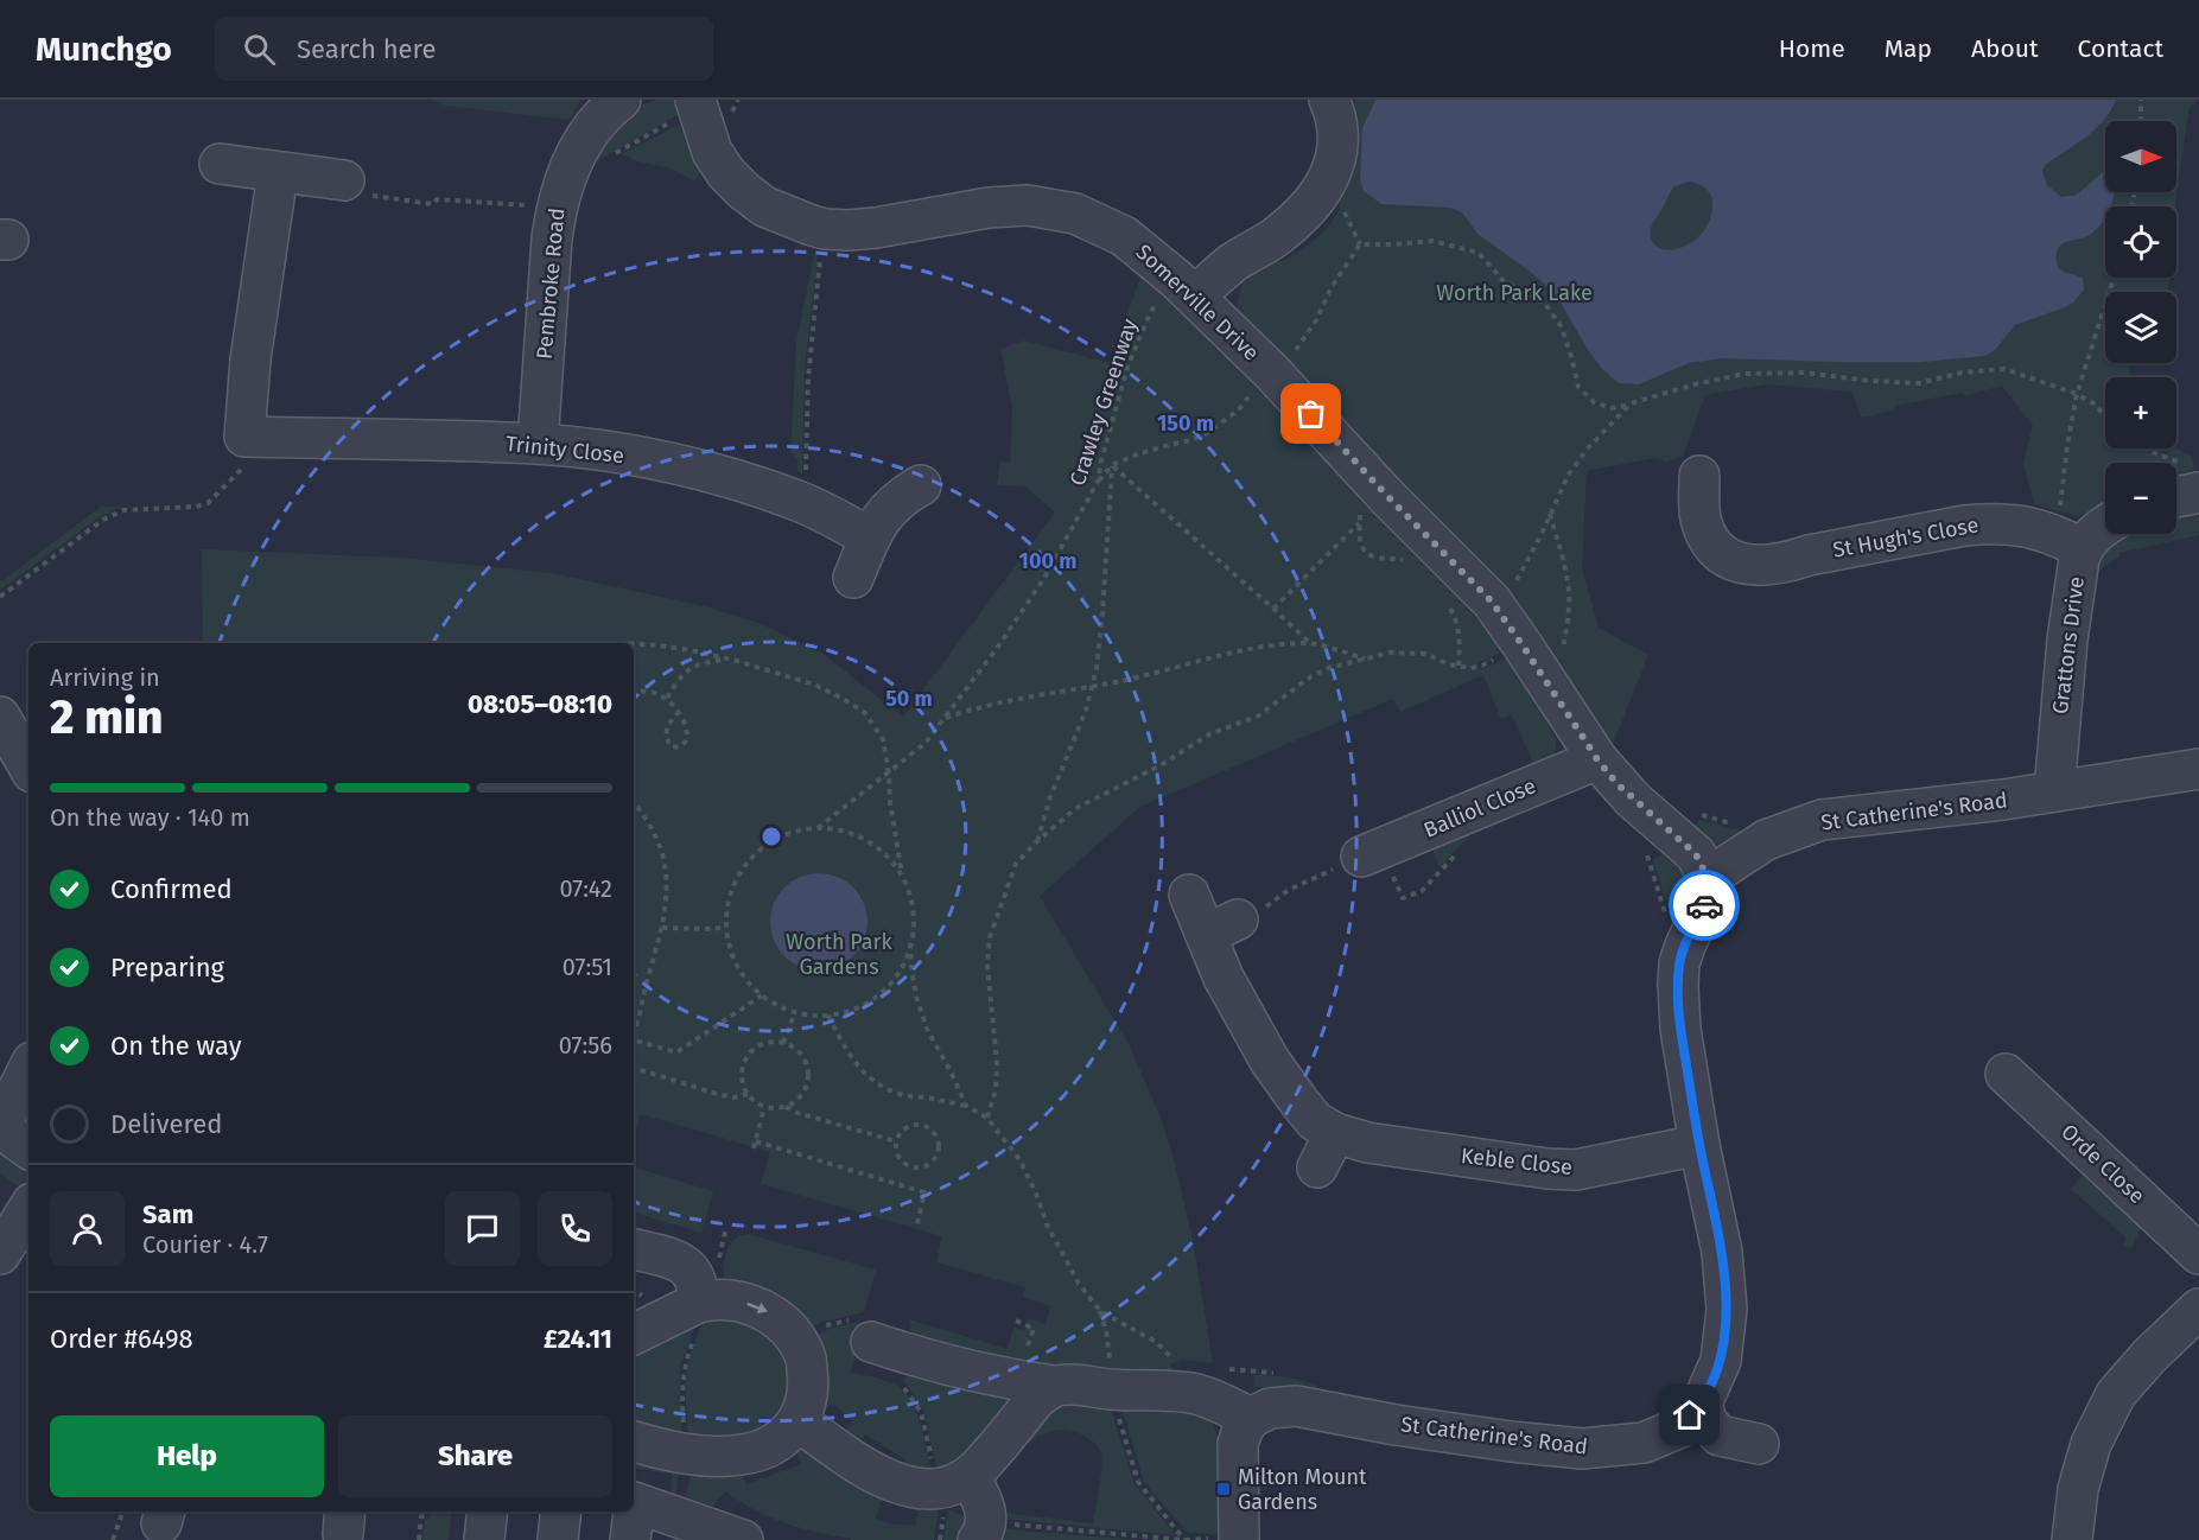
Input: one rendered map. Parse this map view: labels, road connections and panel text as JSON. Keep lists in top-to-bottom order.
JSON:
{
  "streets": {
    "street": [
      "Pembroke Road",
      "Somerville Drive",
      "Trinity Close",
      "St Hugh's Close",
      "Grattons Drive",
      "Balliol Close",
      "St Catherine's Road",
      "Keble Close",
      "Orde Close"
    ],
    "path": ["Crawley Greenway"]
  },
  "crossings": [
    ["Pembroke Road", "Trinity Close"],
    ["Somerville Drive", "Crawley Greenway"],
    ["Somerville Drive", "Balliol Close"],
    ["Somerville Drive", "St Catherine's Road"],
    ["St Hugh's Close", "Grattons Drive"],
    ["Grattons Drive", "St Catherine's Road"],
    ["St Catherine's Road", "Keble Close"]
  ],
  "parks": ["Worth Park Lake", "Worth Park Gardens"],
  "places": {
    "transit": ["Milton Mount Gardens"]
  },
  "north": "right",
  "page": {
    "header": "Munchgo",
    "search": "Search here",
    "nav": [
      "Home",
      "Map",
      "About",
      "Contact"
    ],
    "map_buttons": ["+", "−"],
    "heading": ["2 min", "Arriving in", "08:05–08:10"],
    "panel": [
      "Sam",
      "Courier · 4.7",
      "Order #6498",
      "£24.11"
    ],
    "bar": "On the way · 140 m",
    "list": [
      ["Confirmed", "07:42"],
      ["Preparing", "07:51"],
      ["On the way", "07:56"],
      "Delivered"
    ],
    "buttons": ["Help", "Share"]
  },
  "rings": ["150 m", "100 m", "50 m"]
}
